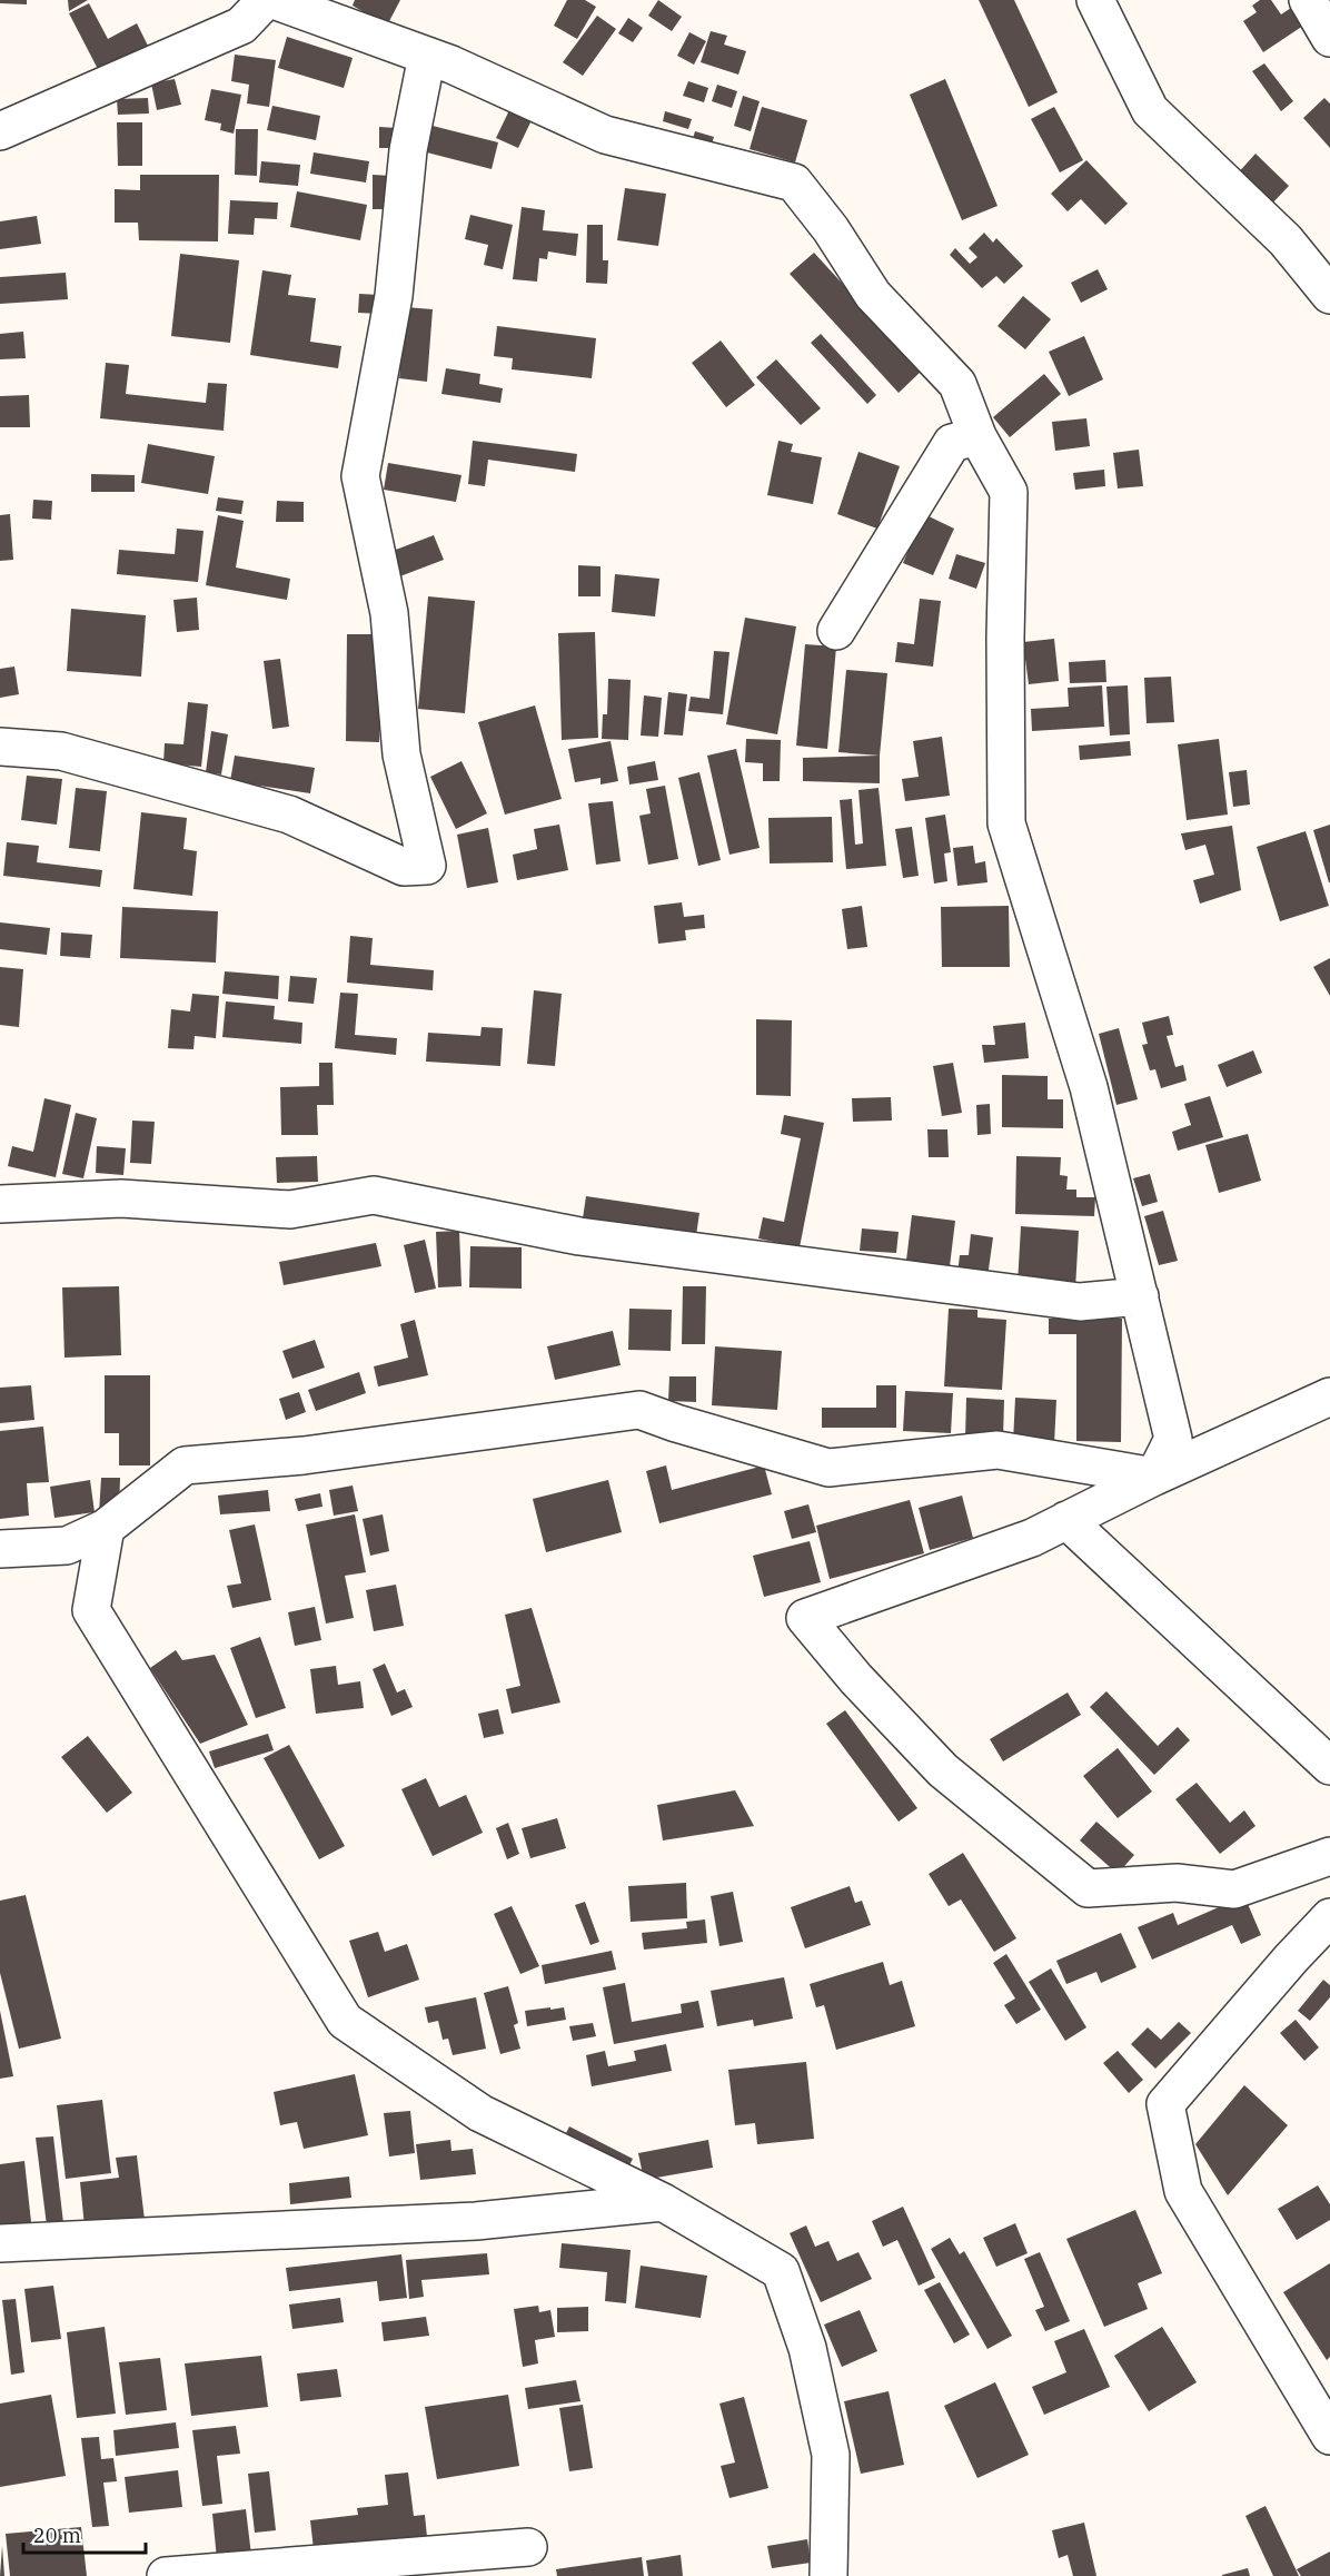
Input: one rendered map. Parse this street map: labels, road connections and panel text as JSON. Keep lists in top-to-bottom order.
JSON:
{
  "scale_bar": "20 m"
}
